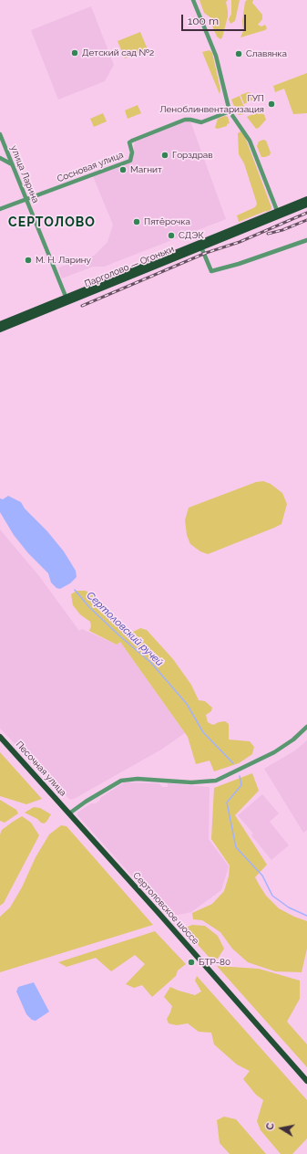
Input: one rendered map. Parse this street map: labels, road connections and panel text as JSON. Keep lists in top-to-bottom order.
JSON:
{
  "streets": {
    "main road": ["Парголово — Огоньки", "Песочная улица", "Сертоловское шоссе"],
    "street": ["Сосновая улица", "улица Ларина"]
  },
  "crossings": [
    ["Сосновая улица", "улица Ларина"],
    ["улица Ларина", "Парголово — Огоньки"],
    ["Песочная улица", "Сертоловское шоссе"]
  ],
  "districts": ["СЕРТОЛОВО"],
  "water": ["Сертоловский ручей"],
  "places": [
    "Детский сад №2",
    "Славянка",
    "ГУП Леноблинвентаризация",
    "Горздрав",
    "Магнит",
    "Пятёрочка",
    "СДЭК",
    "М. Н. Ларину",
    "БТР-80"
  ],
  "scale_bar": "100 m",
  "north": "left"
}
